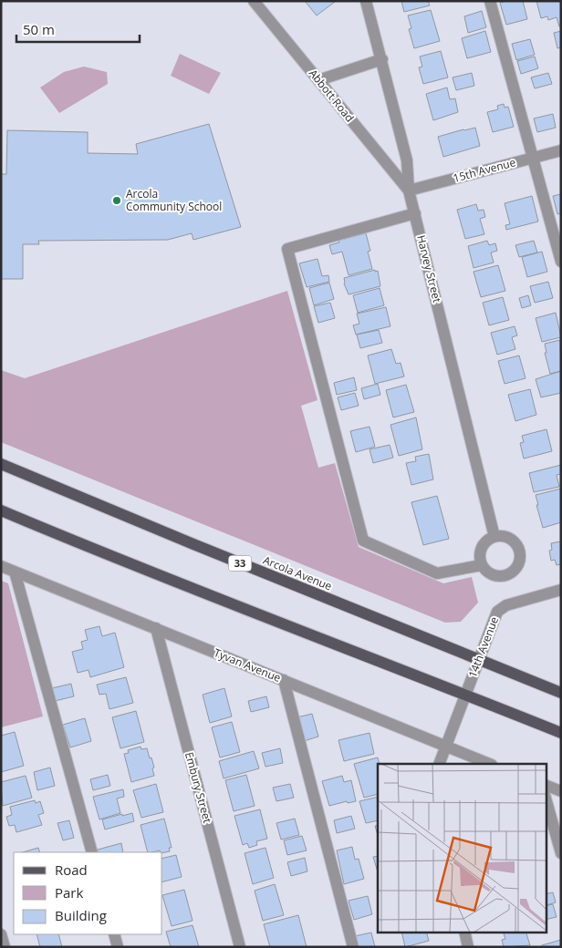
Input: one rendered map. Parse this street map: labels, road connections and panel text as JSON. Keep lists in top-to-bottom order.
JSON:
{
  "streets": {
    "main road": ["33", "Arcola Avenue"],
    "street": [
      "Abbott Road",
      "15th Avenue",
      "Harvey Street",
      "14th Avenue",
      "Tyvan Avenue",
      "Embury Street"
    ]
  },
  "crossings": [
    ["Abbott Road", "15th Avenue"],
    ["Abbott Road", "Harvey Street"],
    ["15th Avenue", "Harvey Street"],
    ["Arcola Avenue", "14th Avenue"],
    ["14th Avenue", "Tyvan Avenue"],
    ["Tyvan Avenue", "Embury Street"]
  ],
  "places": ["Arcola Community School"],
  "legend": ["Road", "Park", "Building"],
  "scale_bar": "50 m"
}
